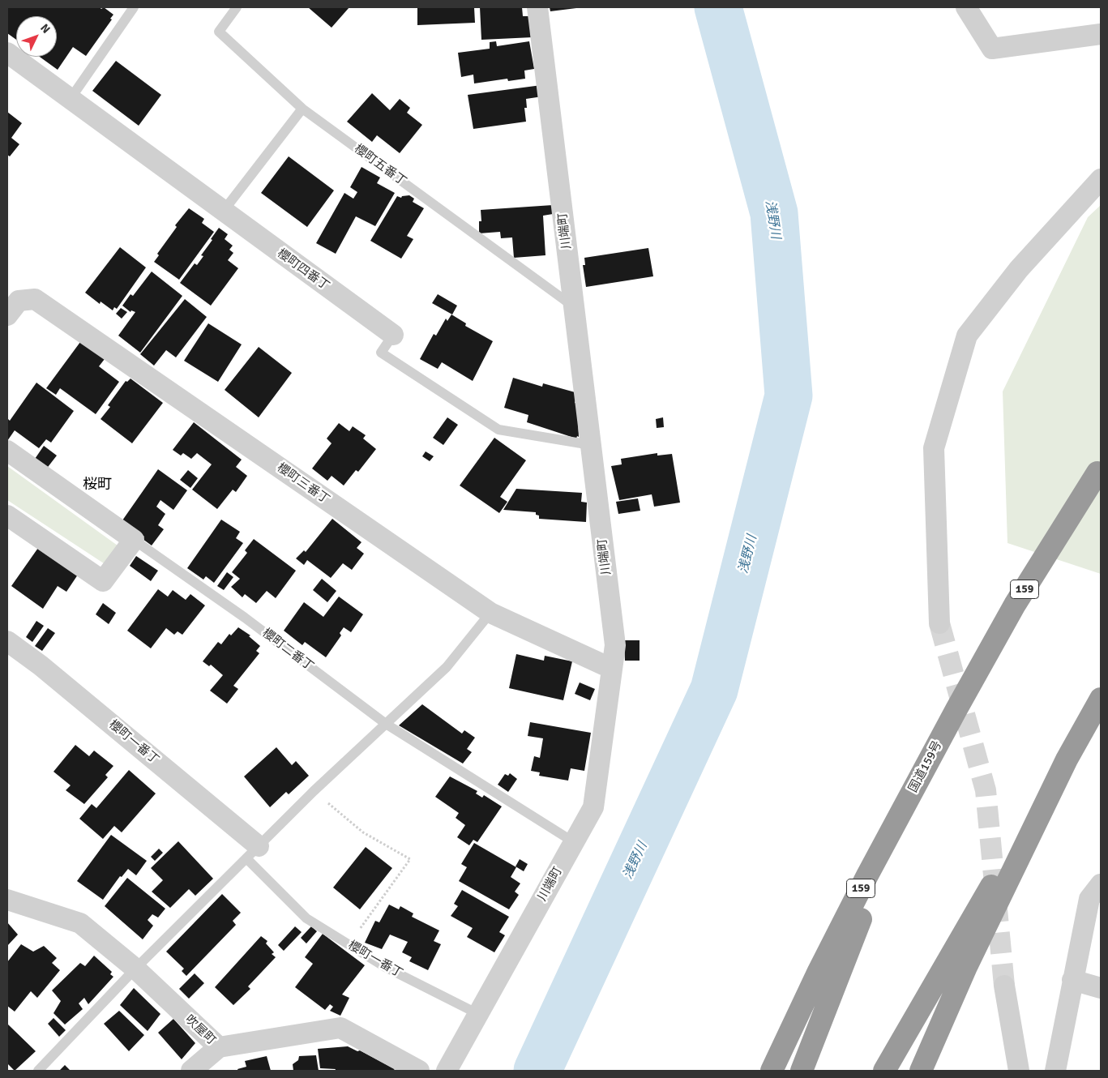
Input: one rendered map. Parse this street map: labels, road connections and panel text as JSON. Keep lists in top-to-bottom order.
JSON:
{
  "streets": {
    "highway": ["159", "国道159号"],
    "street": [
      "川端町",
      "櫻町四番丁",
      "櫻町三番丁",
      "櫻町二番丁",
      "櫻町一番丁",
      "吹屋町"
    ],
    "lane": ["櫻町五番丁"]
  },
  "crossings": [
    ["櫻町五番丁", "川端町"],
    ["川端町", "櫻町四番丁"],
    ["川端町", "櫻町三番丁"],
    ["川端町", "櫻町二番丁"],
    ["川端町", "櫻町一番丁"],
    ["159", "国道159号"]
  ],
  "districts": ["桜町"],
  "water": ["浅野川"],
  "north": "top right"
}
